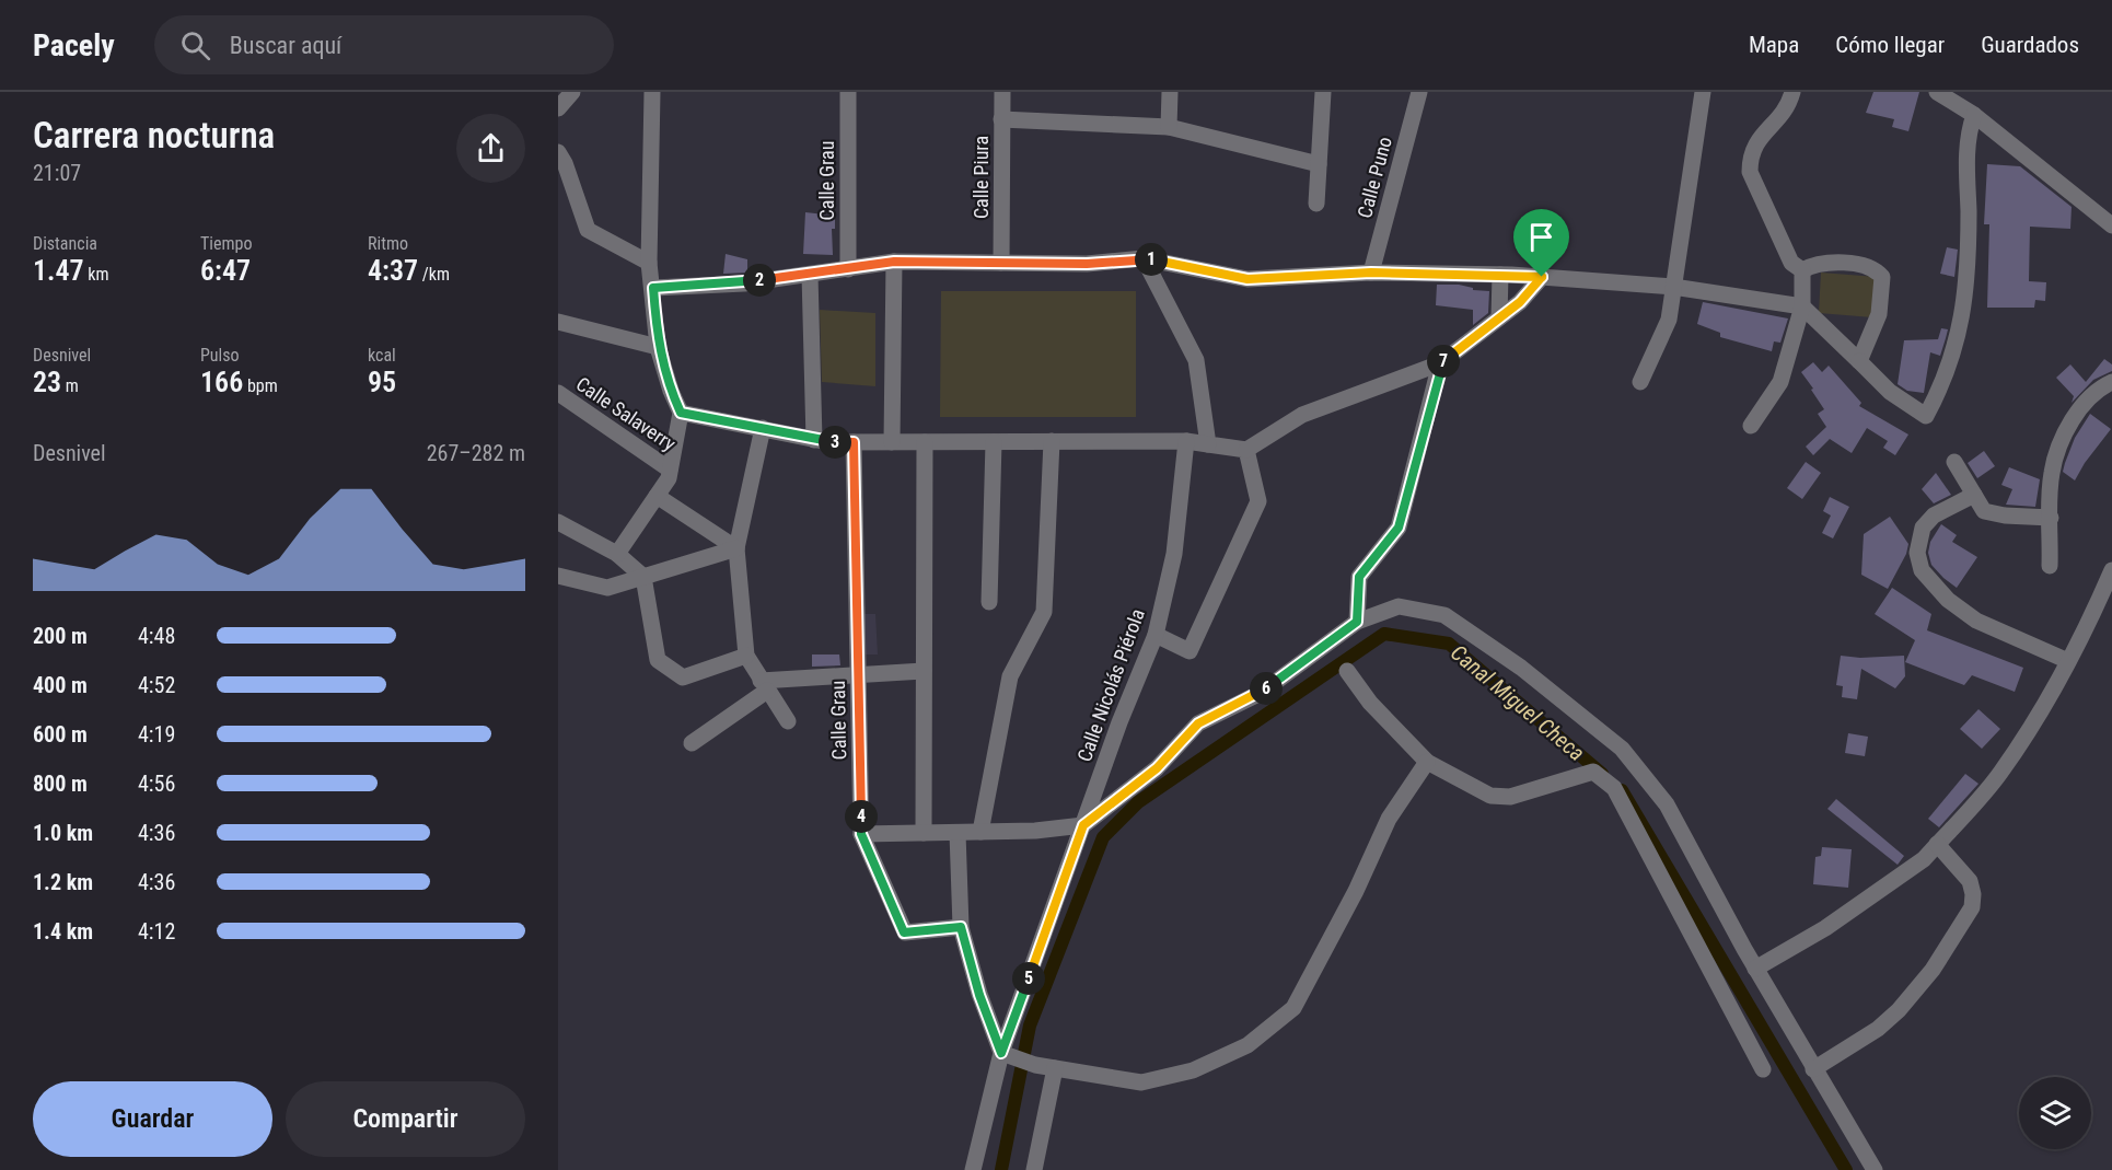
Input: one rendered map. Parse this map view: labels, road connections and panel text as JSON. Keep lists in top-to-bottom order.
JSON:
{
  "streets": {
    "street": [
      "Calle Piura",
      "Calle Puno",
      "Calle Grau",
      "Calle Salaverry",
      "Calle Nicolás Piérola"
    ]
  },
  "water": ["Canal Miguel Checa"],
  "page": {
    "header": "Pacely",
    "search": "Buscar aquí",
    "nav": ["Mapa", "Cómo llegar", "Guardados"],
    "heading": ["Carrera nocturna", "21:07"],
    "stats": [
      ["Distancia", "1.47 km"],
      ["Tiempo", "6:47"],
      ["Ritmo", "4:37 /km"],
      ["Desnivel", "23 m"],
      ["Pulso", "166 bpm"],
      ["kcal", "95"]
    ],
    "pins": [
      "1",
      "2",
      "7",
      "3",
      "6",
      "4",
      "5"
    ],
    "chart": ["Desnivel", "267–282 m"],
    "list": [
      {
        "name": "200 m",
        "note": "4:48"
      },
      {
        "name": "400 m",
        "note": "4:52"
      },
      {
        "name": "600 m",
        "note": "4:19"
      },
      {
        "name": "800 m",
        "note": "4:56"
      },
      {
        "name": "1.0 km",
        "note": "4:36"
      },
      {
        "name": "1.2 km",
        "note": "4:36"
      },
      {
        "name": "1.4 km",
        "note": "4:12"
      }
    ],
    "buttons": ["Guardar", "Compartir"]
  }
}
